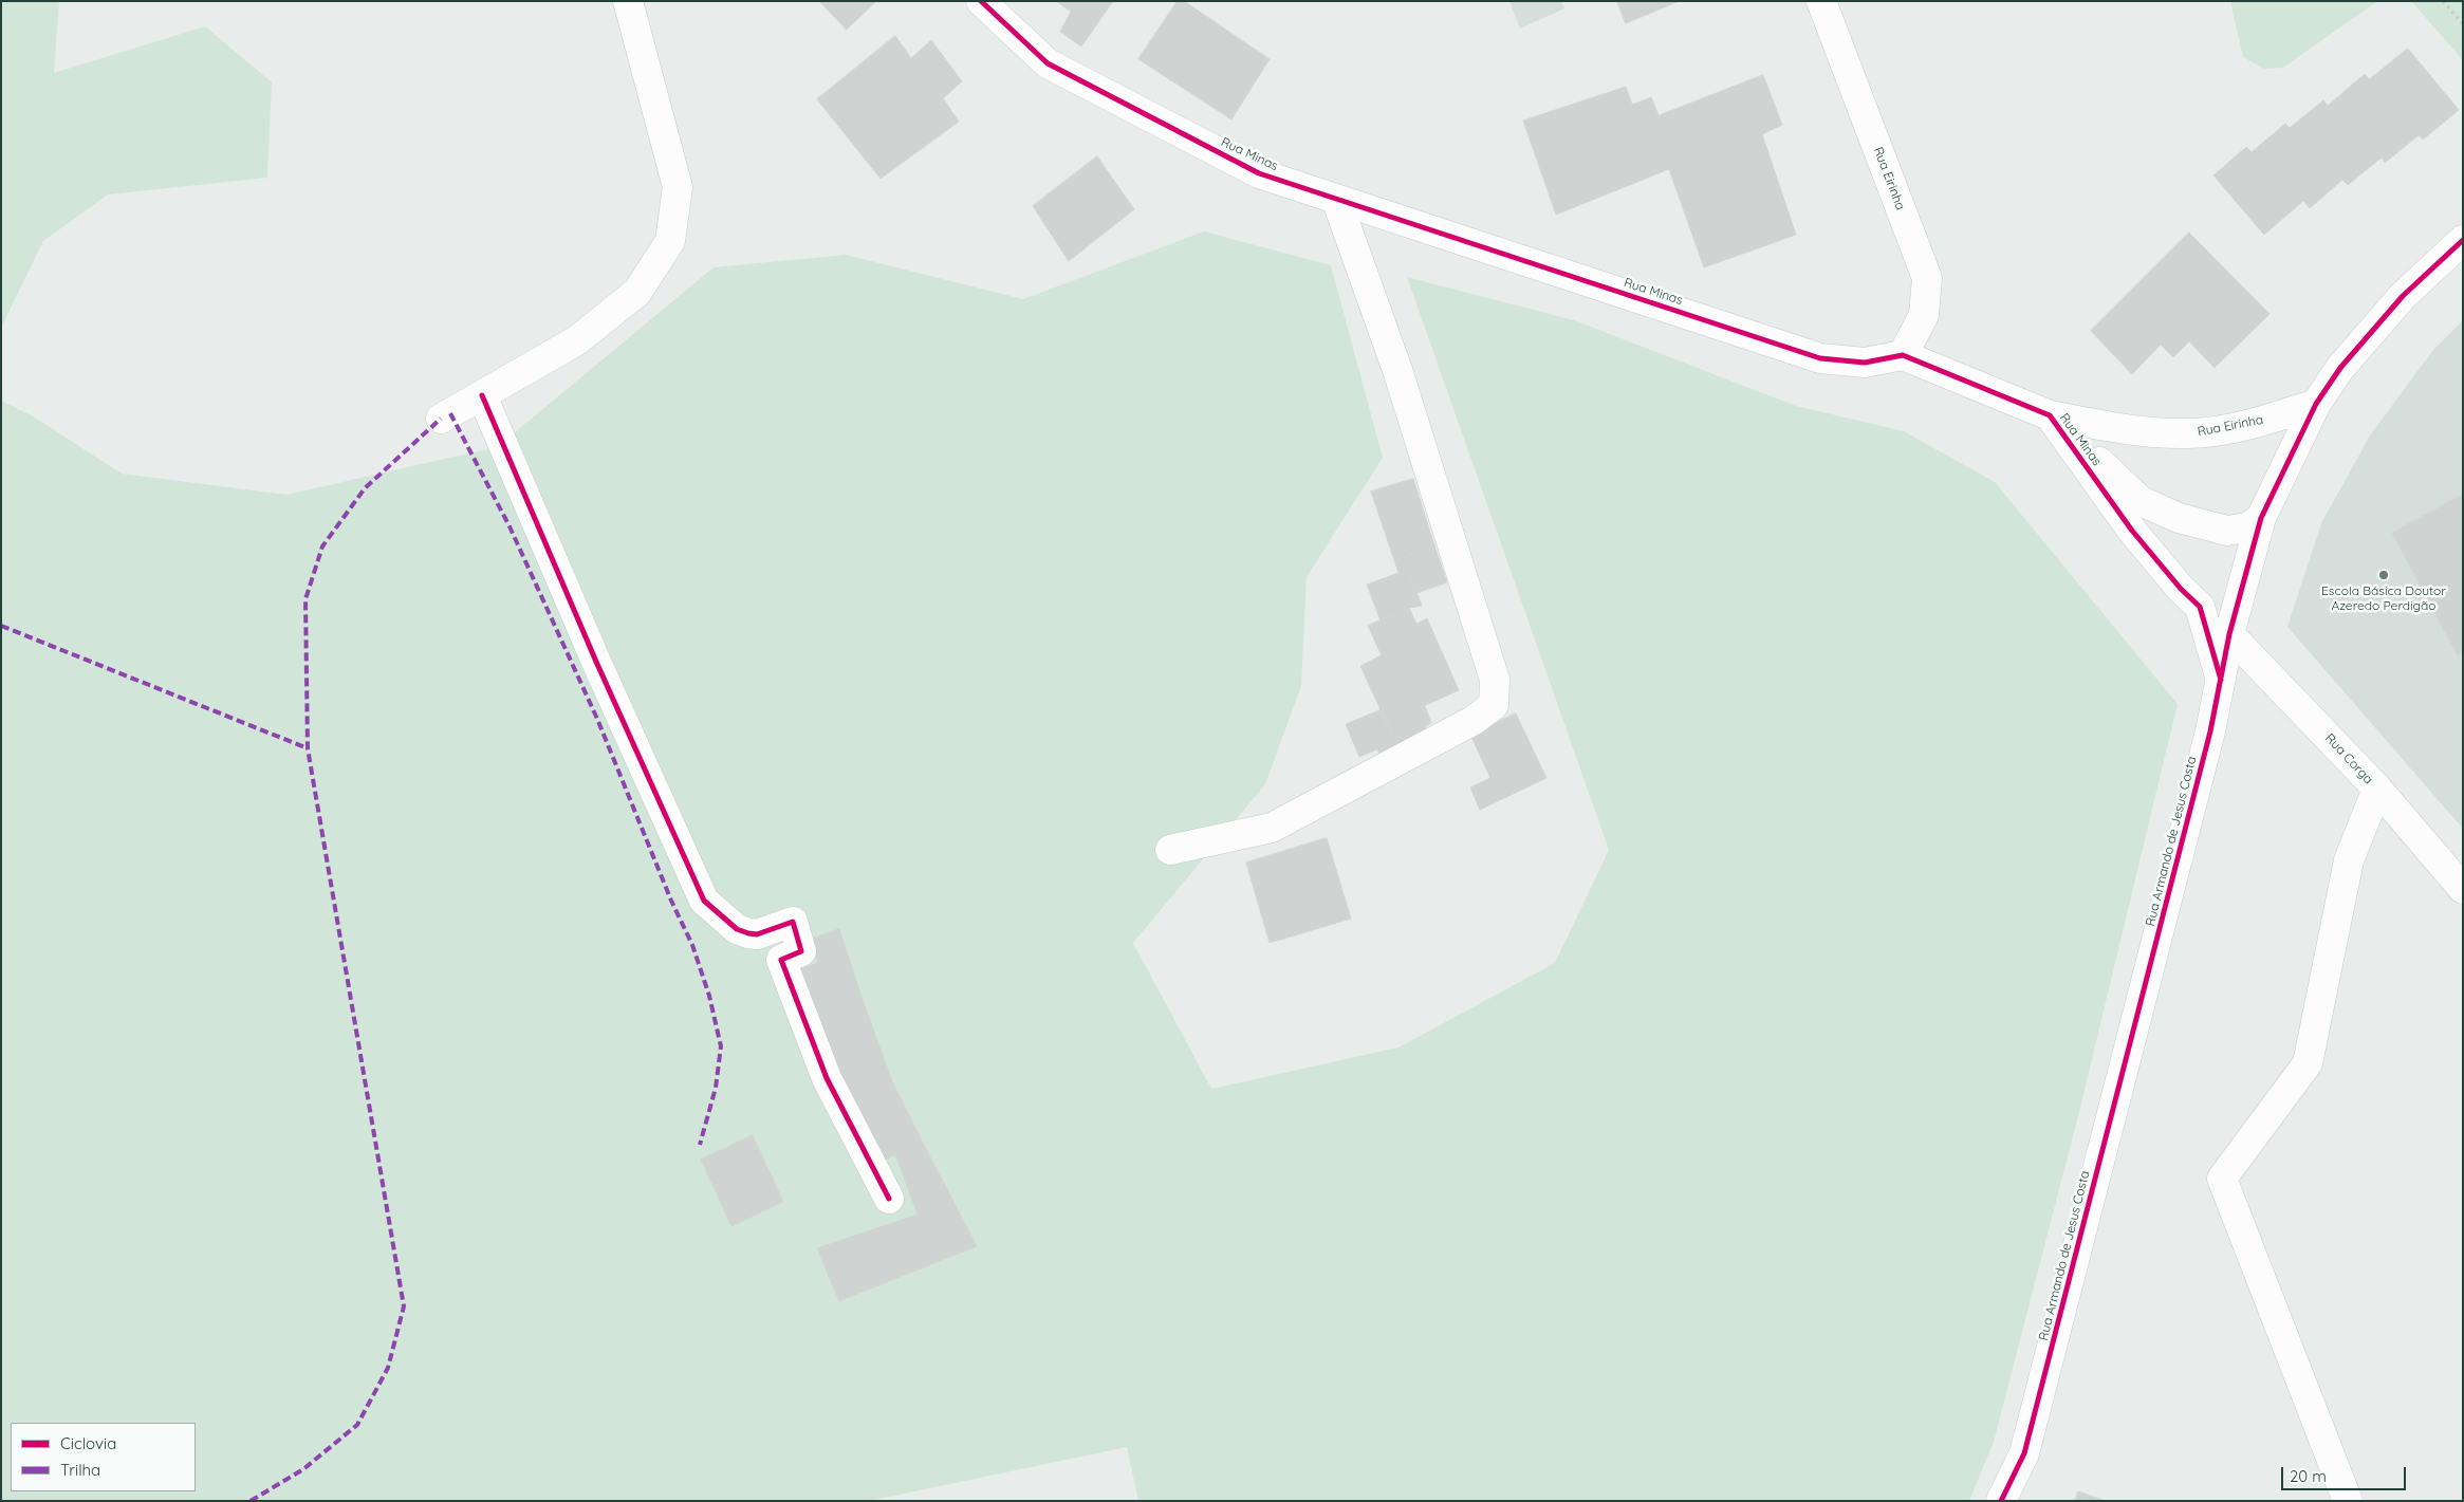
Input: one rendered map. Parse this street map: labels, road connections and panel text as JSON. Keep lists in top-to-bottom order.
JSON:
{
  "streets": {
    "street": [
      "Rua Minas",
      "Rua Eirinha",
      "Rua Corga",
      "Rua Armando de Jesus Costa"
    ]
  },
  "crossings": [
    ["Rua Minas", "Rua Eirinha"],
    ["Rua Minas", "Rua Armando de Jesus Costa"],
    ["Rua Eirinha", "Rua Armando de Jesus Costa"],
    ["Rua Corga", "Rua Armando de Jesus Costa"]
  ],
  "places": ["Escola Básica Doutor Azeredo Perdigão"],
  "legend": ["Ciclovia", "Trilha"],
  "scale_bar": "20 m"
}
